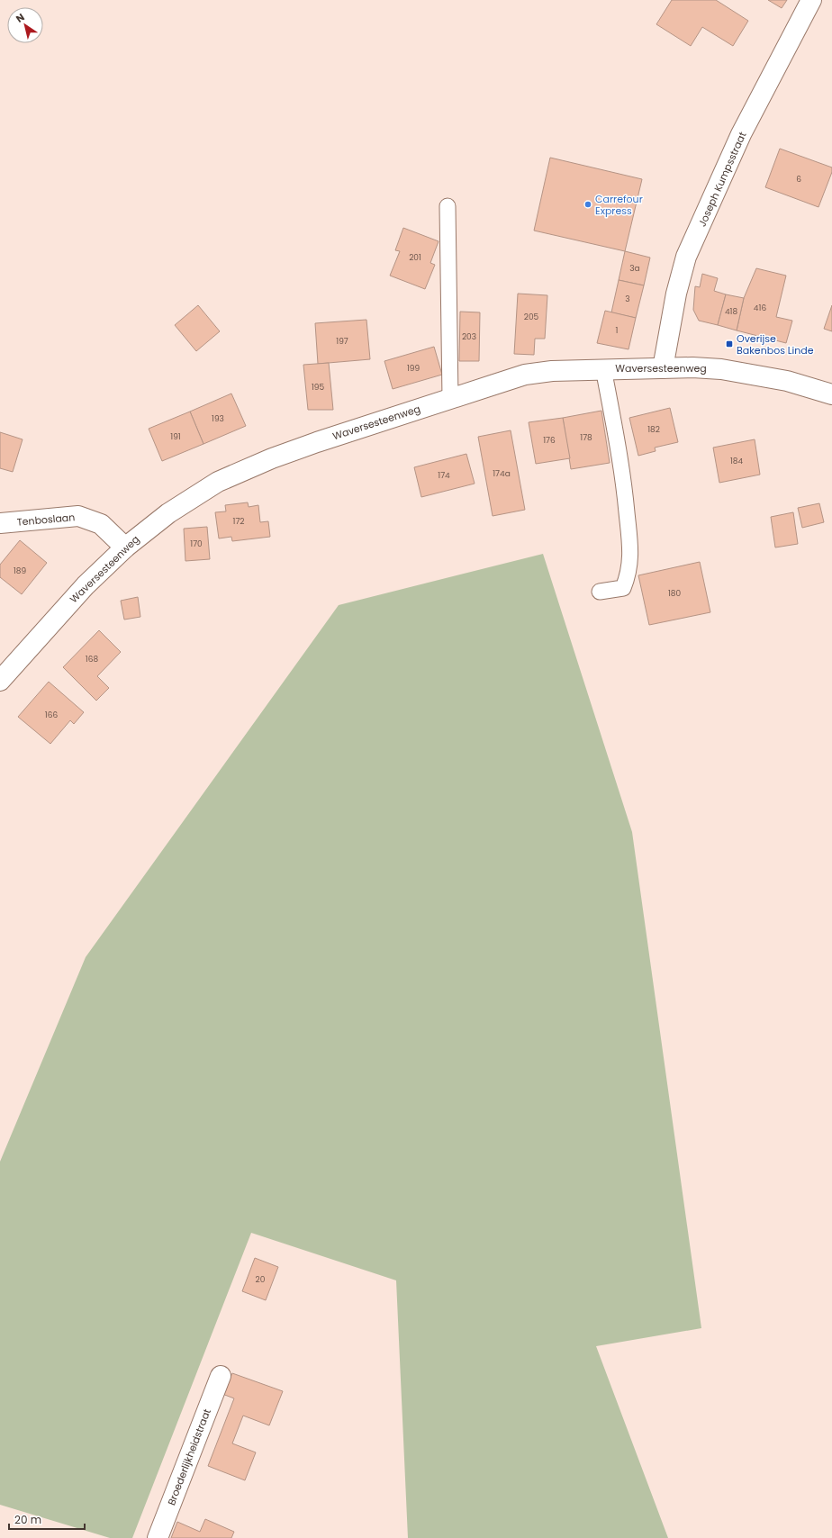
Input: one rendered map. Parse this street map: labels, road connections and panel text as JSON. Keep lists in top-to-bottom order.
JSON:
{
  "streets": {
    "street": [
      "Joseph Kumpsstraat",
      "Waversesteenweg",
      "Tenboslaan",
      "Broederlijkheidstraat"
    ]
  },
  "crossings": [
    ["Joseph Kumpsstraat", "Waversesteenweg"],
    ["Waversesteenweg", "Tenboslaan"]
  ],
  "places": {
    "other": ["Carrefour Express"],
    "transit": ["Overijse Bakenbos Linde"]
  },
  "house_numbers": [
    "6",
    "201",
    "3a",
    "3",
    "416",
    "418",
    "205",
    "1",
    "203",
    "197",
    "199",
    "195",
    "193",
    "182",
    "191",
    "178",
    "176",
    "184",
    "174a",
    "174",
    "172",
    "170",
    "189",
    "180",
    "168",
    "166",
    "20"
  ],
  "scale_bar": "20 m",
  "north": "top left"
}
